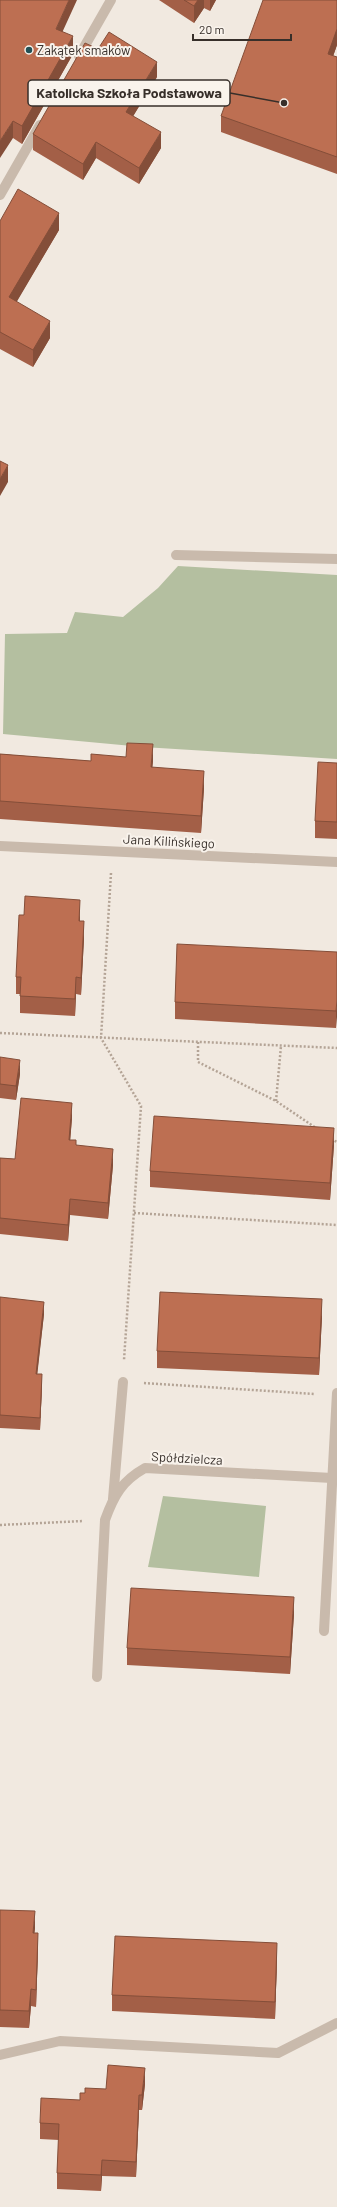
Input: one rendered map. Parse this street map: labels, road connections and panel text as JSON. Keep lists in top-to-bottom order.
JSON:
{
  "streets": {
    "street": ["Jana Kilińskiego", "Spółdzielcza"]
  },
  "places": ["Zakątek smaków", "Katolicka Szkoła Podstawowa"],
  "scale_bar": "20 m"
}
